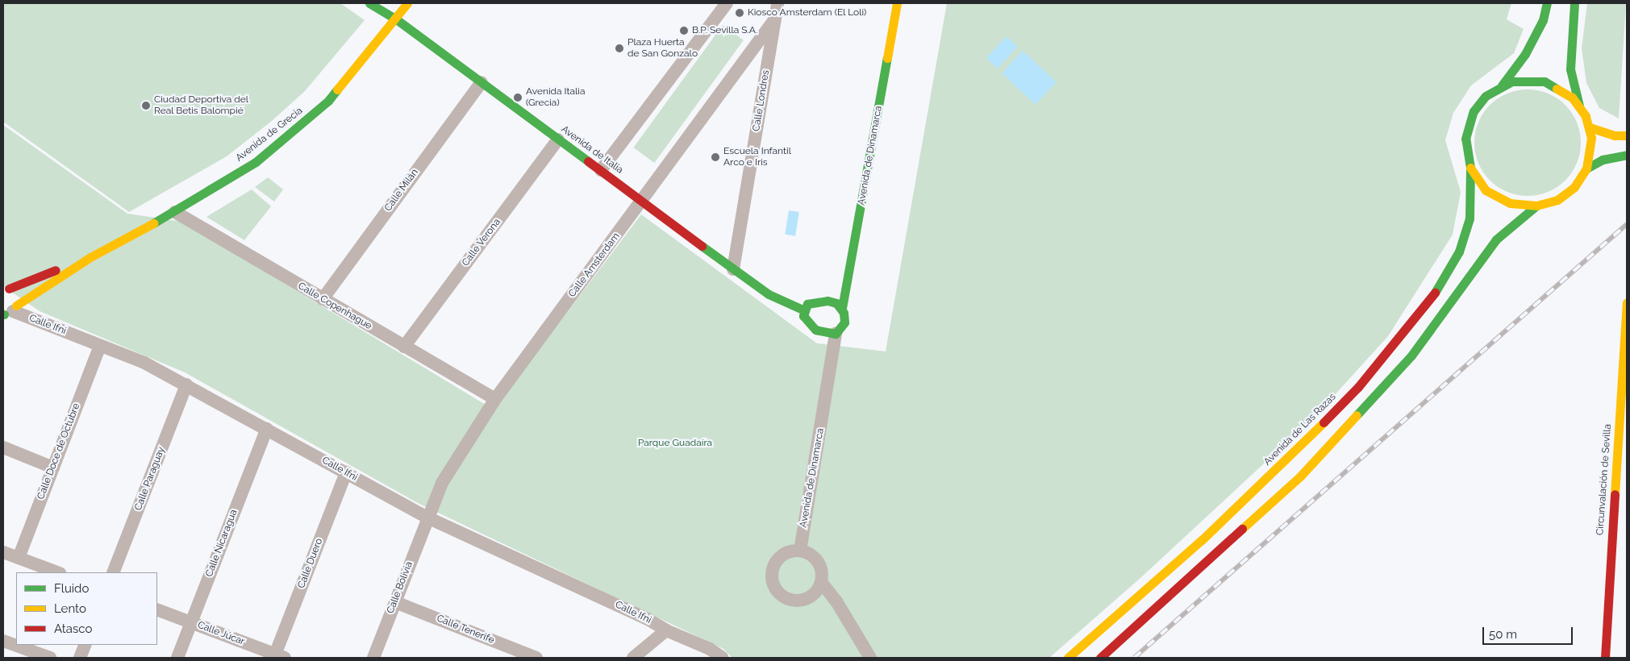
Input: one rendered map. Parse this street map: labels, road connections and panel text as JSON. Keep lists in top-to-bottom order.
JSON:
{
  "streets": {
    "main road": [
      "Avenida de Grecia",
      "Avenida de Italia",
      "Avenida de Dinamarca",
      "Avenida de Las Razas",
      "Circunvalación de Sevilla"
    ],
    "street": [
      "Calle Londres",
      "Calle Milán",
      "Calle Verona",
      "Calle Amsterdam",
      "Calle Copenhague",
      "Calle Ifni",
      "Calle Doce de Octubre",
      "Calle Paraguay",
      "Calle Nicaragua",
      "Calle Duero",
      "Calle Bolivia",
      "Calle Tenerife",
      "Calle Júcar"
    ]
  },
  "crossings": [
    ["Calle Londres", "Avenida de Italia"],
    ["Calle Londres", "Calle Amsterdam"],
    ["Avenida de Grecia", "Avenida de Italia"],
    ["Avenida de Grecia", "Calle Copenhague"],
    ["Avenida de Italia", "Avenida de Dinamarca"],
    ["Avenida de Italia", "Calle Milán"],
    ["Avenida de Italia", "Calle Verona"],
    ["Avenida de Italia", "Calle Amsterdam"],
    ["Calle Milán", "Calle Copenhague"],
    ["Calle Verona", "Calle Copenhague"],
    ["Calle Amsterdam", "Calle Copenhague"],
    ["Calle Amsterdam", "Calle Ifni"],
    ["Calle Amsterdam", "Calle Bolivia"],
    ["Calle Ifni", "Calle Doce de Octubre"],
    ["Calle Ifni", "Calle Paraguay"],
    ["Calle Ifni", "Calle Nicaragua"],
    ["Calle Ifni", "Calle Duero"],
    ["Calle Ifni", "Calle Bolivia"],
    ["Calle Nicaragua", "Calle Júcar"],
    ["Calle Duero", "Calle Júcar"],
    ["Calle Bolivia", "Calle Tenerife"]
  ],
  "parks": ["Parque Guadaíra"],
  "places": [
    "Kiosco Amsterdam (El Loli)",
    "B.P. Sevilla S.A.",
    "Plaza Huerta de San Gonzalo",
    "Avenida Italia (Grecia)",
    "Ciudad Deportiva del Real Betis Balompié",
    "Escuela Infantil Arco e Iris"
  ],
  "legend": ["Fluido", "Lento", "Atasco"],
  "scale_bar": "50 m"
}
